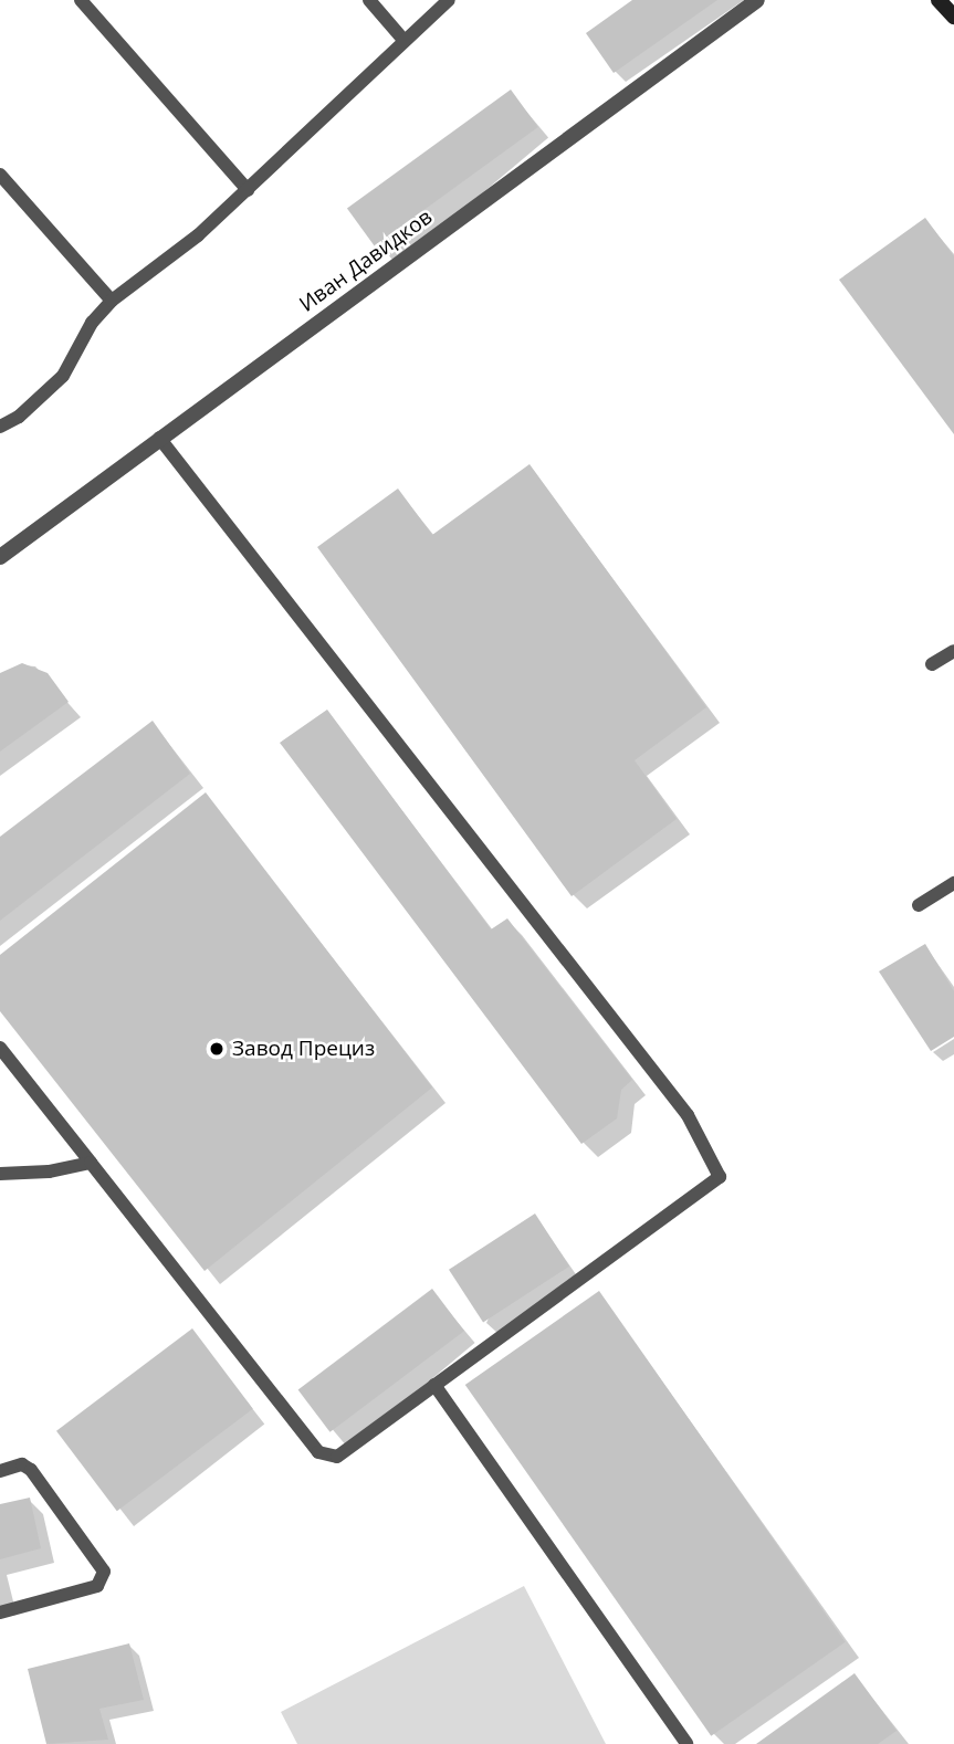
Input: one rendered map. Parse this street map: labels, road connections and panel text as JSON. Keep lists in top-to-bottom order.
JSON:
{
  "streets": {
    "street": ["Иван Давидков"]
  },
  "places": ["Завод Прециз"]
}
